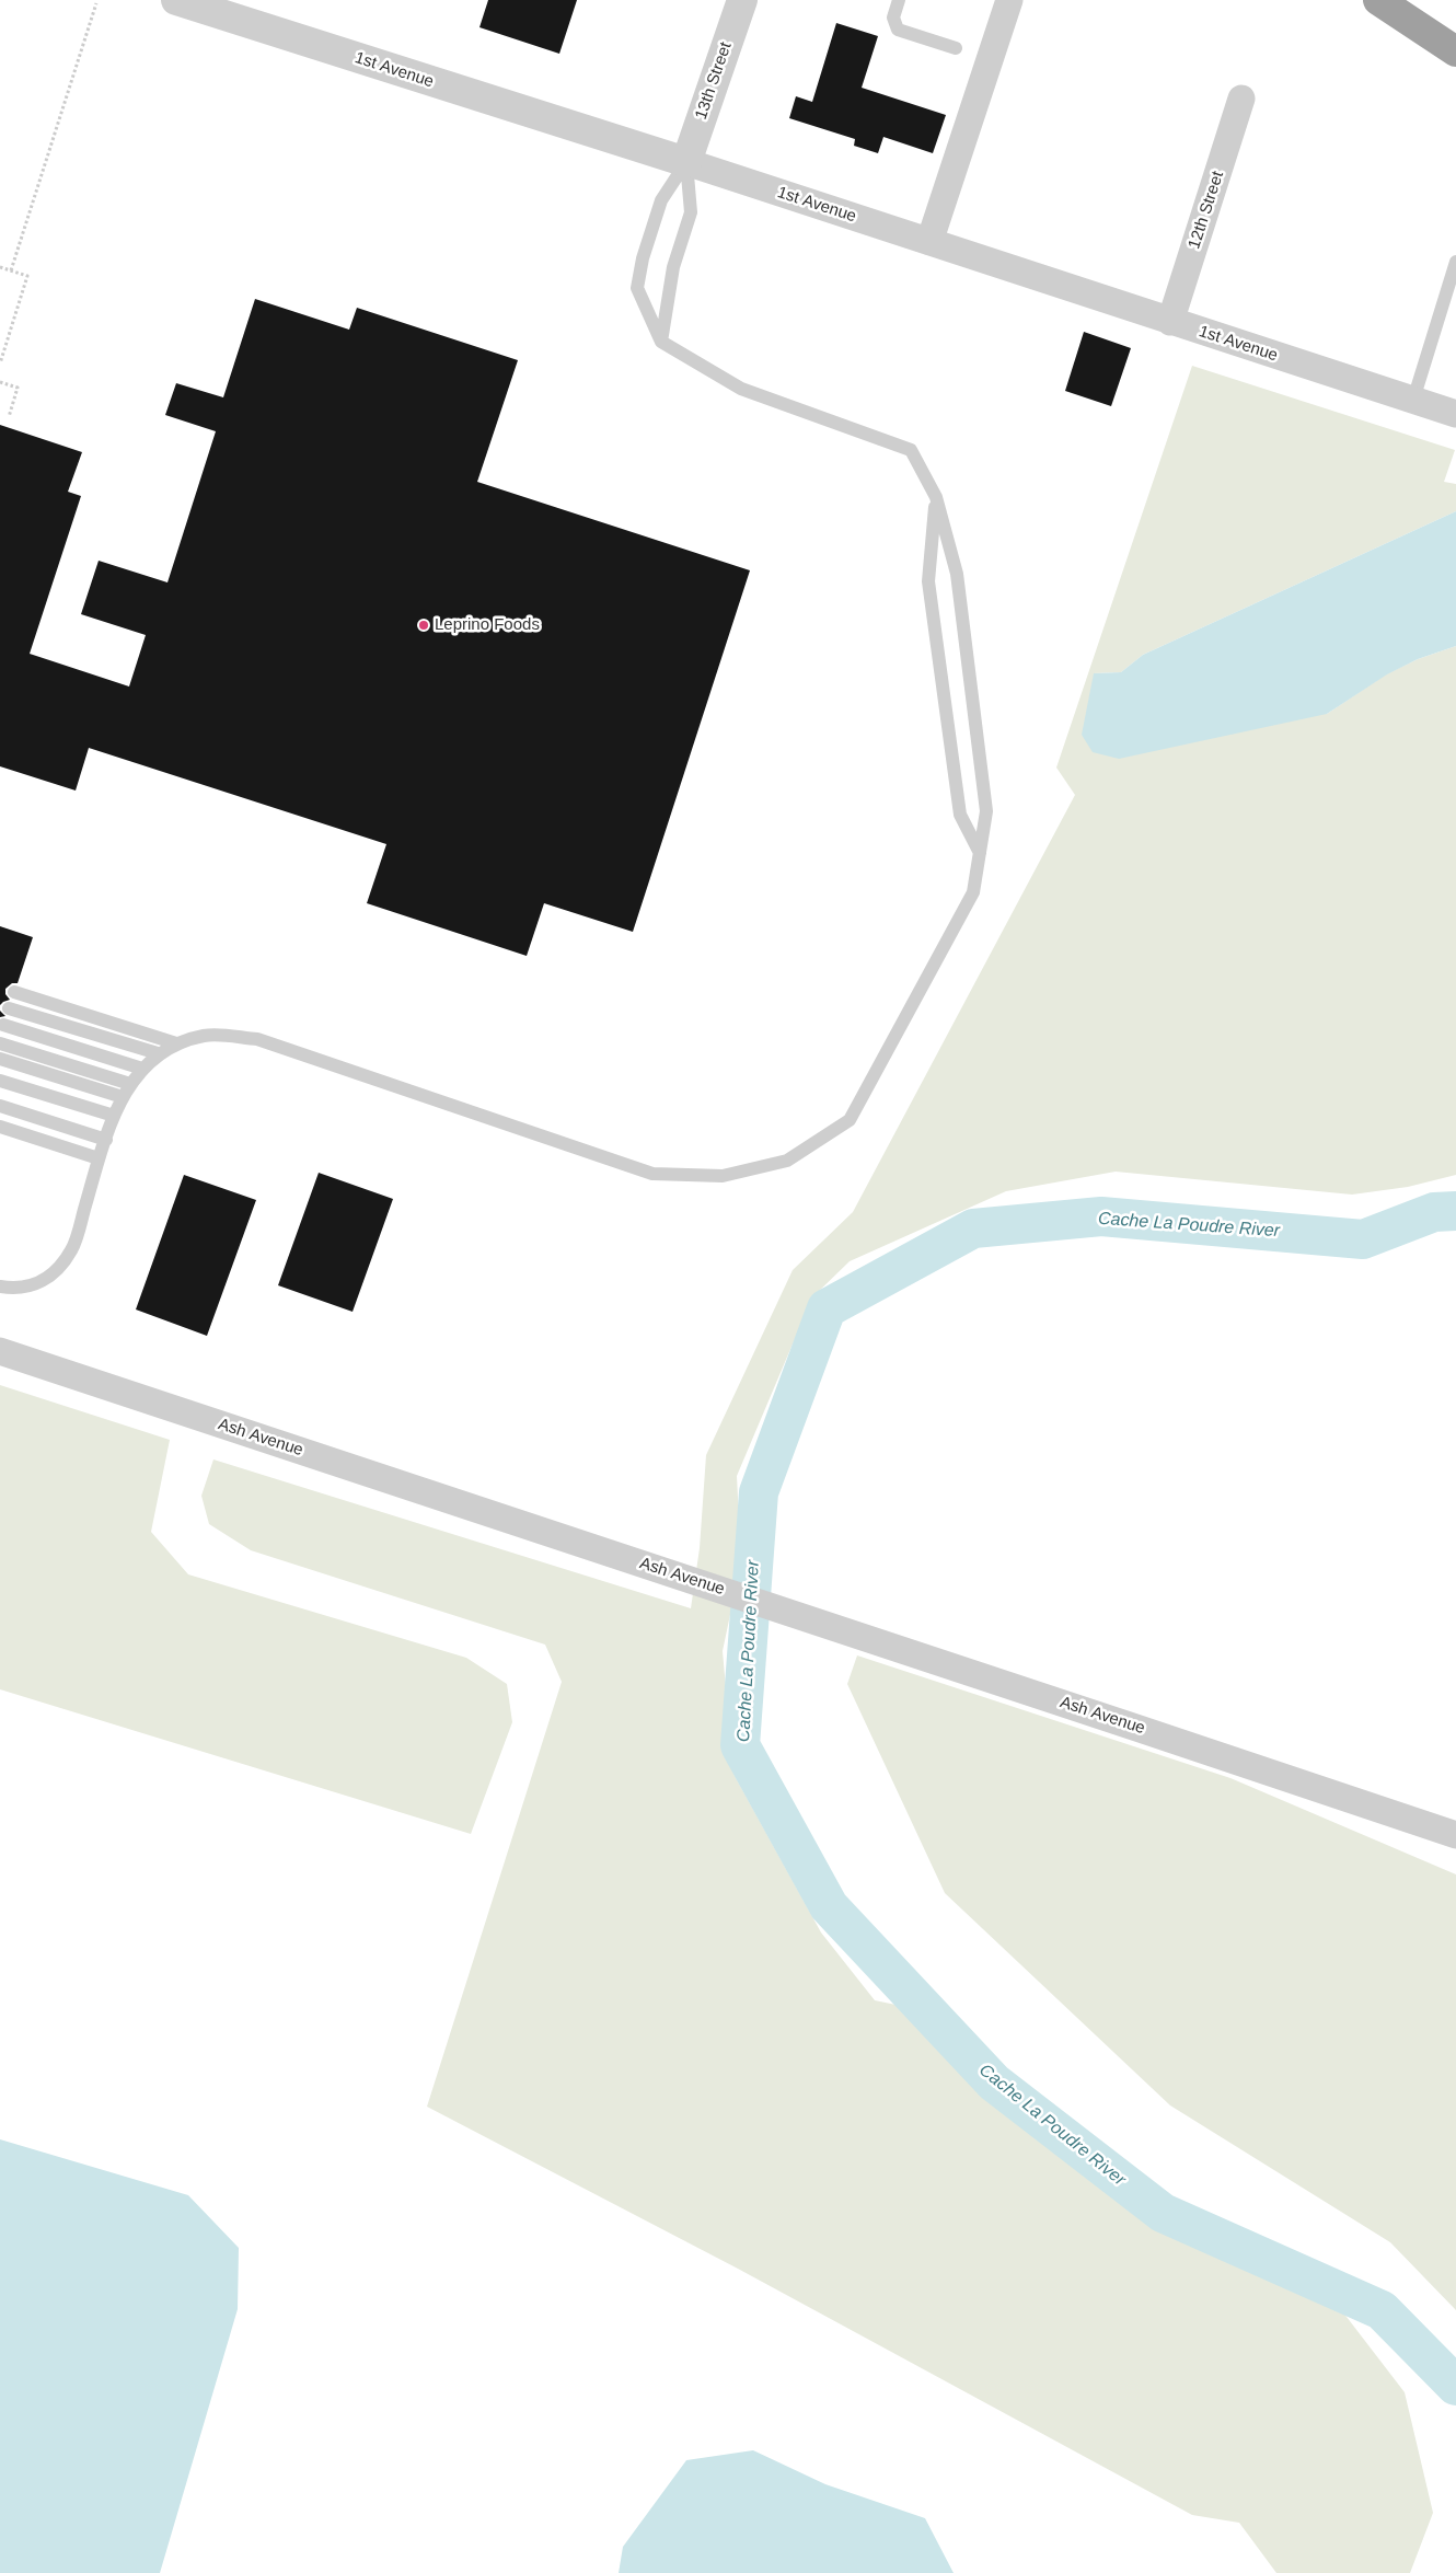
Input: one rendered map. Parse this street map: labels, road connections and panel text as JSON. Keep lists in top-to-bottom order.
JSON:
{
  "streets": {
    "street": [
      "1st Avenue",
      "13th Street",
      "12th Street",
      "Ash Avenue"
    ]
  },
  "crossings": [
    ["1st Avenue", "13th Street"],
    ["1st Avenue", "12th Street"]
  ],
  "water": ["Cache La Poudre River"],
  "places": ["Leprino Foods"]
}
